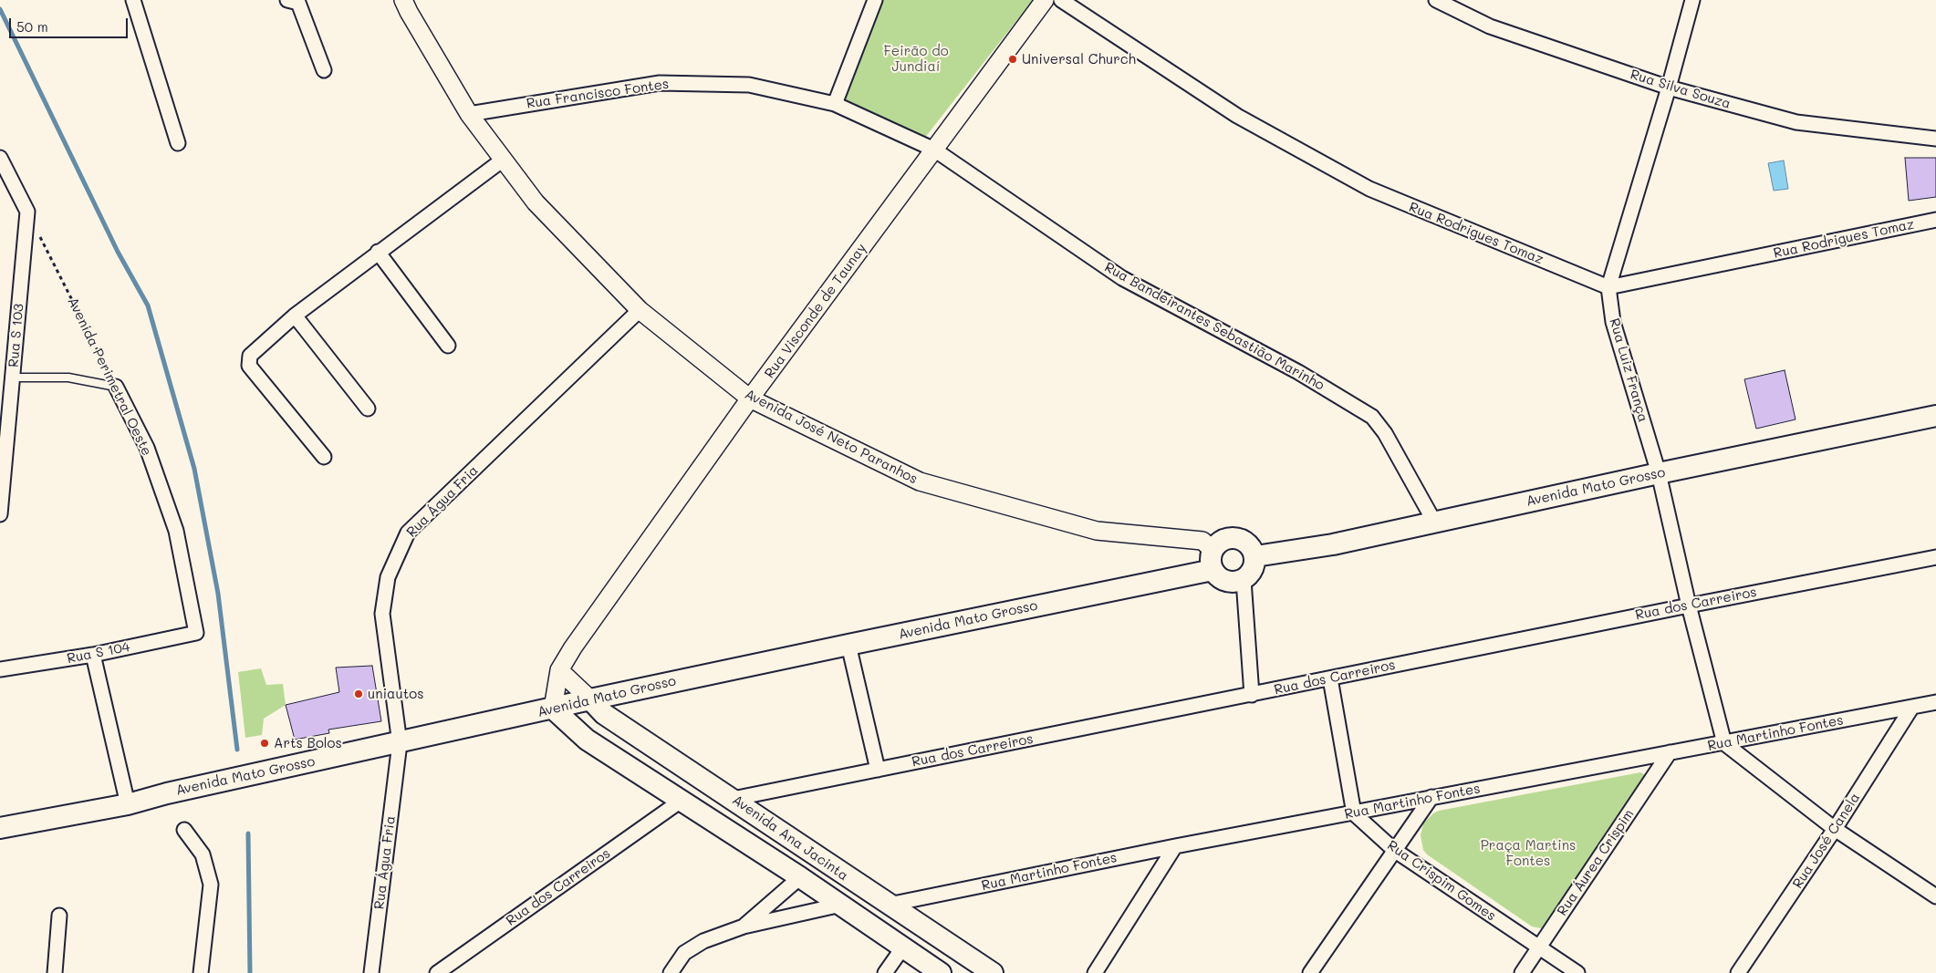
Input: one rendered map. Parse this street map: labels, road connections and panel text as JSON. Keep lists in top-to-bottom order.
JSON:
{
  "streets": {
    "main road": ["Avenida Mato Grosso", "Avenida Ana Jacinta"],
    "street": [
      "Rua Silva Souza",
      "Rua Francisco Fontes",
      "Rua Rodrigues Tomaz",
      "Rua Visconde de Taunay",
      "Rua Bandeirantes Sebastião Marinho",
      "Rua S 103",
      "Rua Luiz França",
      "Avenida Perimetral Oeste",
      "Avenida José Neto Paranhos",
      "Rua Água Fria",
      "Rua dos Carreiros",
      "Rua S 104",
      "Rua Martinho Fontes",
      "Rua José Canela",
      "Rua Áurea Crispim",
      "Rua Crispim Gomes"
    ]
  },
  "crossings": [
    ["Rua Silva Souza", "Rua Luiz França"],
    ["Rua Francisco Fontes", "Rua Visconde de Taunay"],
    ["Rua Francisco Fontes", "Rua Bandeirantes Sebastião Marinho"],
    ["Rua Francisco Fontes", "Avenida José Neto Paranhos"],
    ["Rua Rodrigues Tomaz", "Rua Luiz França"],
    ["Rua Visconde de Taunay", "Rua Bandeirantes Sebastião Marinho"],
    ["Rua Visconde de Taunay", "Avenida José Neto Paranhos"],
    ["Rua Visconde de Taunay", "Avenida Mato Grosso"],
    ["Rua Visconde de Taunay", "Avenida Ana Jacinta"],
    ["Rua Bandeirantes Sebastião Marinho", "Avenida Mato Grosso"],
    ["Rua S 103", "Avenida Perimetral Oeste"],
    ["Rua Luiz França", "Avenida Mato Grosso"],
    ["Rua Luiz França", "Rua dos Carreiros"],
    ["Rua Luiz França", "Rua Martinho Fontes"],
    ["Avenida Perimetral Oeste", "Rua S 104"],
    ["Avenida José Neto Paranhos", "Avenida Mato Grosso"],
    ["Avenida José Neto Paranhos", "Rua Água Fria"],
    ["Avenida Mato Grosso", "Rua Água Fria"],
    ["Avenida Mato Grosso", "Avenida Ana Jacinta"],
    ["Rua dos Carreiros", "Avenida Ana Jacinta"],
    ["Rua Martinho Fontes", "Avenida Ana Jacinta"],
    ["Rua Martinho Fontes", "Rua José Canela"],
    ["Rua Martinho Fontes", "Rua Áurea Crispim"],
    ["Rua Martinho Fontes", "Rua Crispim Gomes"],
    ["Rua Áurea Crispim", "Rua Crispim Gomes"]
  ],
  "parks": ["Feirão do Jundiaí", "Praça Martins Fontes"],
  "places": ["Universal Church", "uniautos", "Arts Bolos"],
  "scale_bar": "50 m"
}
